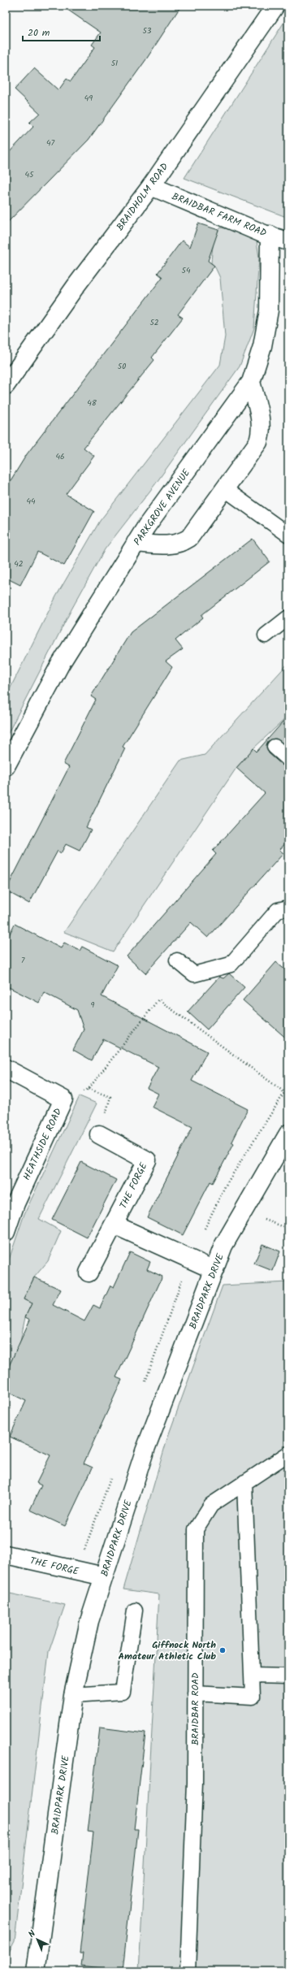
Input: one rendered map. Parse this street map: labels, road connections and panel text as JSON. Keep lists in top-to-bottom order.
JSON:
{
  "streets": {
    "street": [
      "BRAIDHOLM ROAD",
      "BRAIDBAR FARM ROAD",
      "PARKGROVE AVENUE",
      "HEATHSIDE ROAD",
      "THE FORGE",
      "BRAIDPARK DRIVE"
    ],
    "lane": ["BRAIDBAR ROAD"]
  },
  "crossings": [
    ["BRAIDHOLM ROAD", "BRAIDBAR FARM ROAD"],
    ["BRAIDBAR FARM ROAD", "PARKGROVE AVENUE"],
    ["THE FORGE", "BRAIDPARK DRIVE"]
  ],
  "places": ["Giffnock North Amateur Athletic Club"],
  "house_numbers": [
    "53",
    "51",
    "49",
    "47",
    "45",
    "54",
    "52",
    "50",
    "48",
    "46",
    "44",
    "42",
    "7",
    "9"
  ],
  "scale_bar": "20 m",
  "north": "top left"
}
